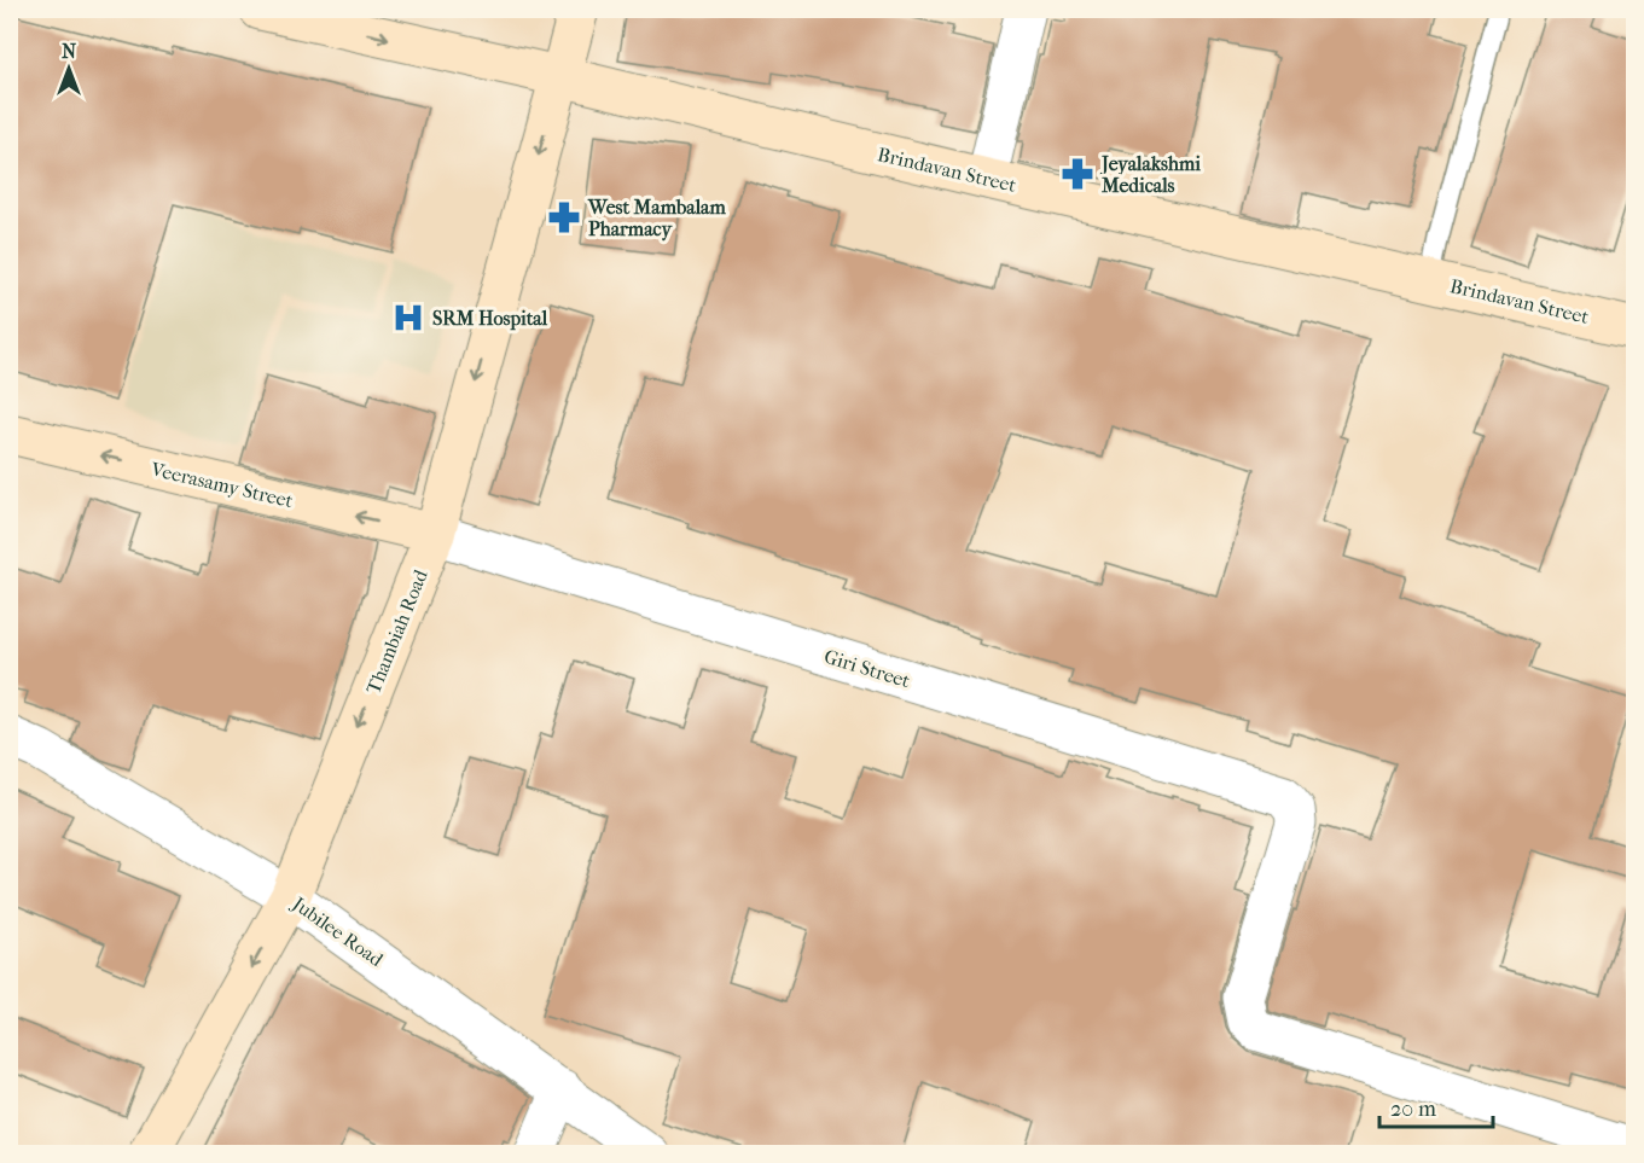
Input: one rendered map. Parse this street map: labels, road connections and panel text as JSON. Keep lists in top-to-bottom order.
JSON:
{
  "streets": {
    "street": [
      "Brindavan Street",
      "Veerasamy Street",
      "Thambiah Road",
      "Giri Street",
      "Jubilee Road"
    ]
  },
  "crossings": [
    ["Brindavan Street", "Thambiah Road"],
    ["Veerasamy Street", "Thambiah Road"],
    ["Veerasamy Street", "Giri Street"],
    ["Thambiah Road", "Giri Street"],
    ["Thambiah Road", "Jubilee Road"]
  ],
  "one_way": ["Veerasamy Street", "Thambiah Road"],
  "places": {
    "pharmacy": ["Jeyalakshmi Medicals", "West Mambalam Pharmacy"],
    "hospital": ["SRM Hospital"]
  },
  "scale_bar": "20 m",
  "north": "top"
}
